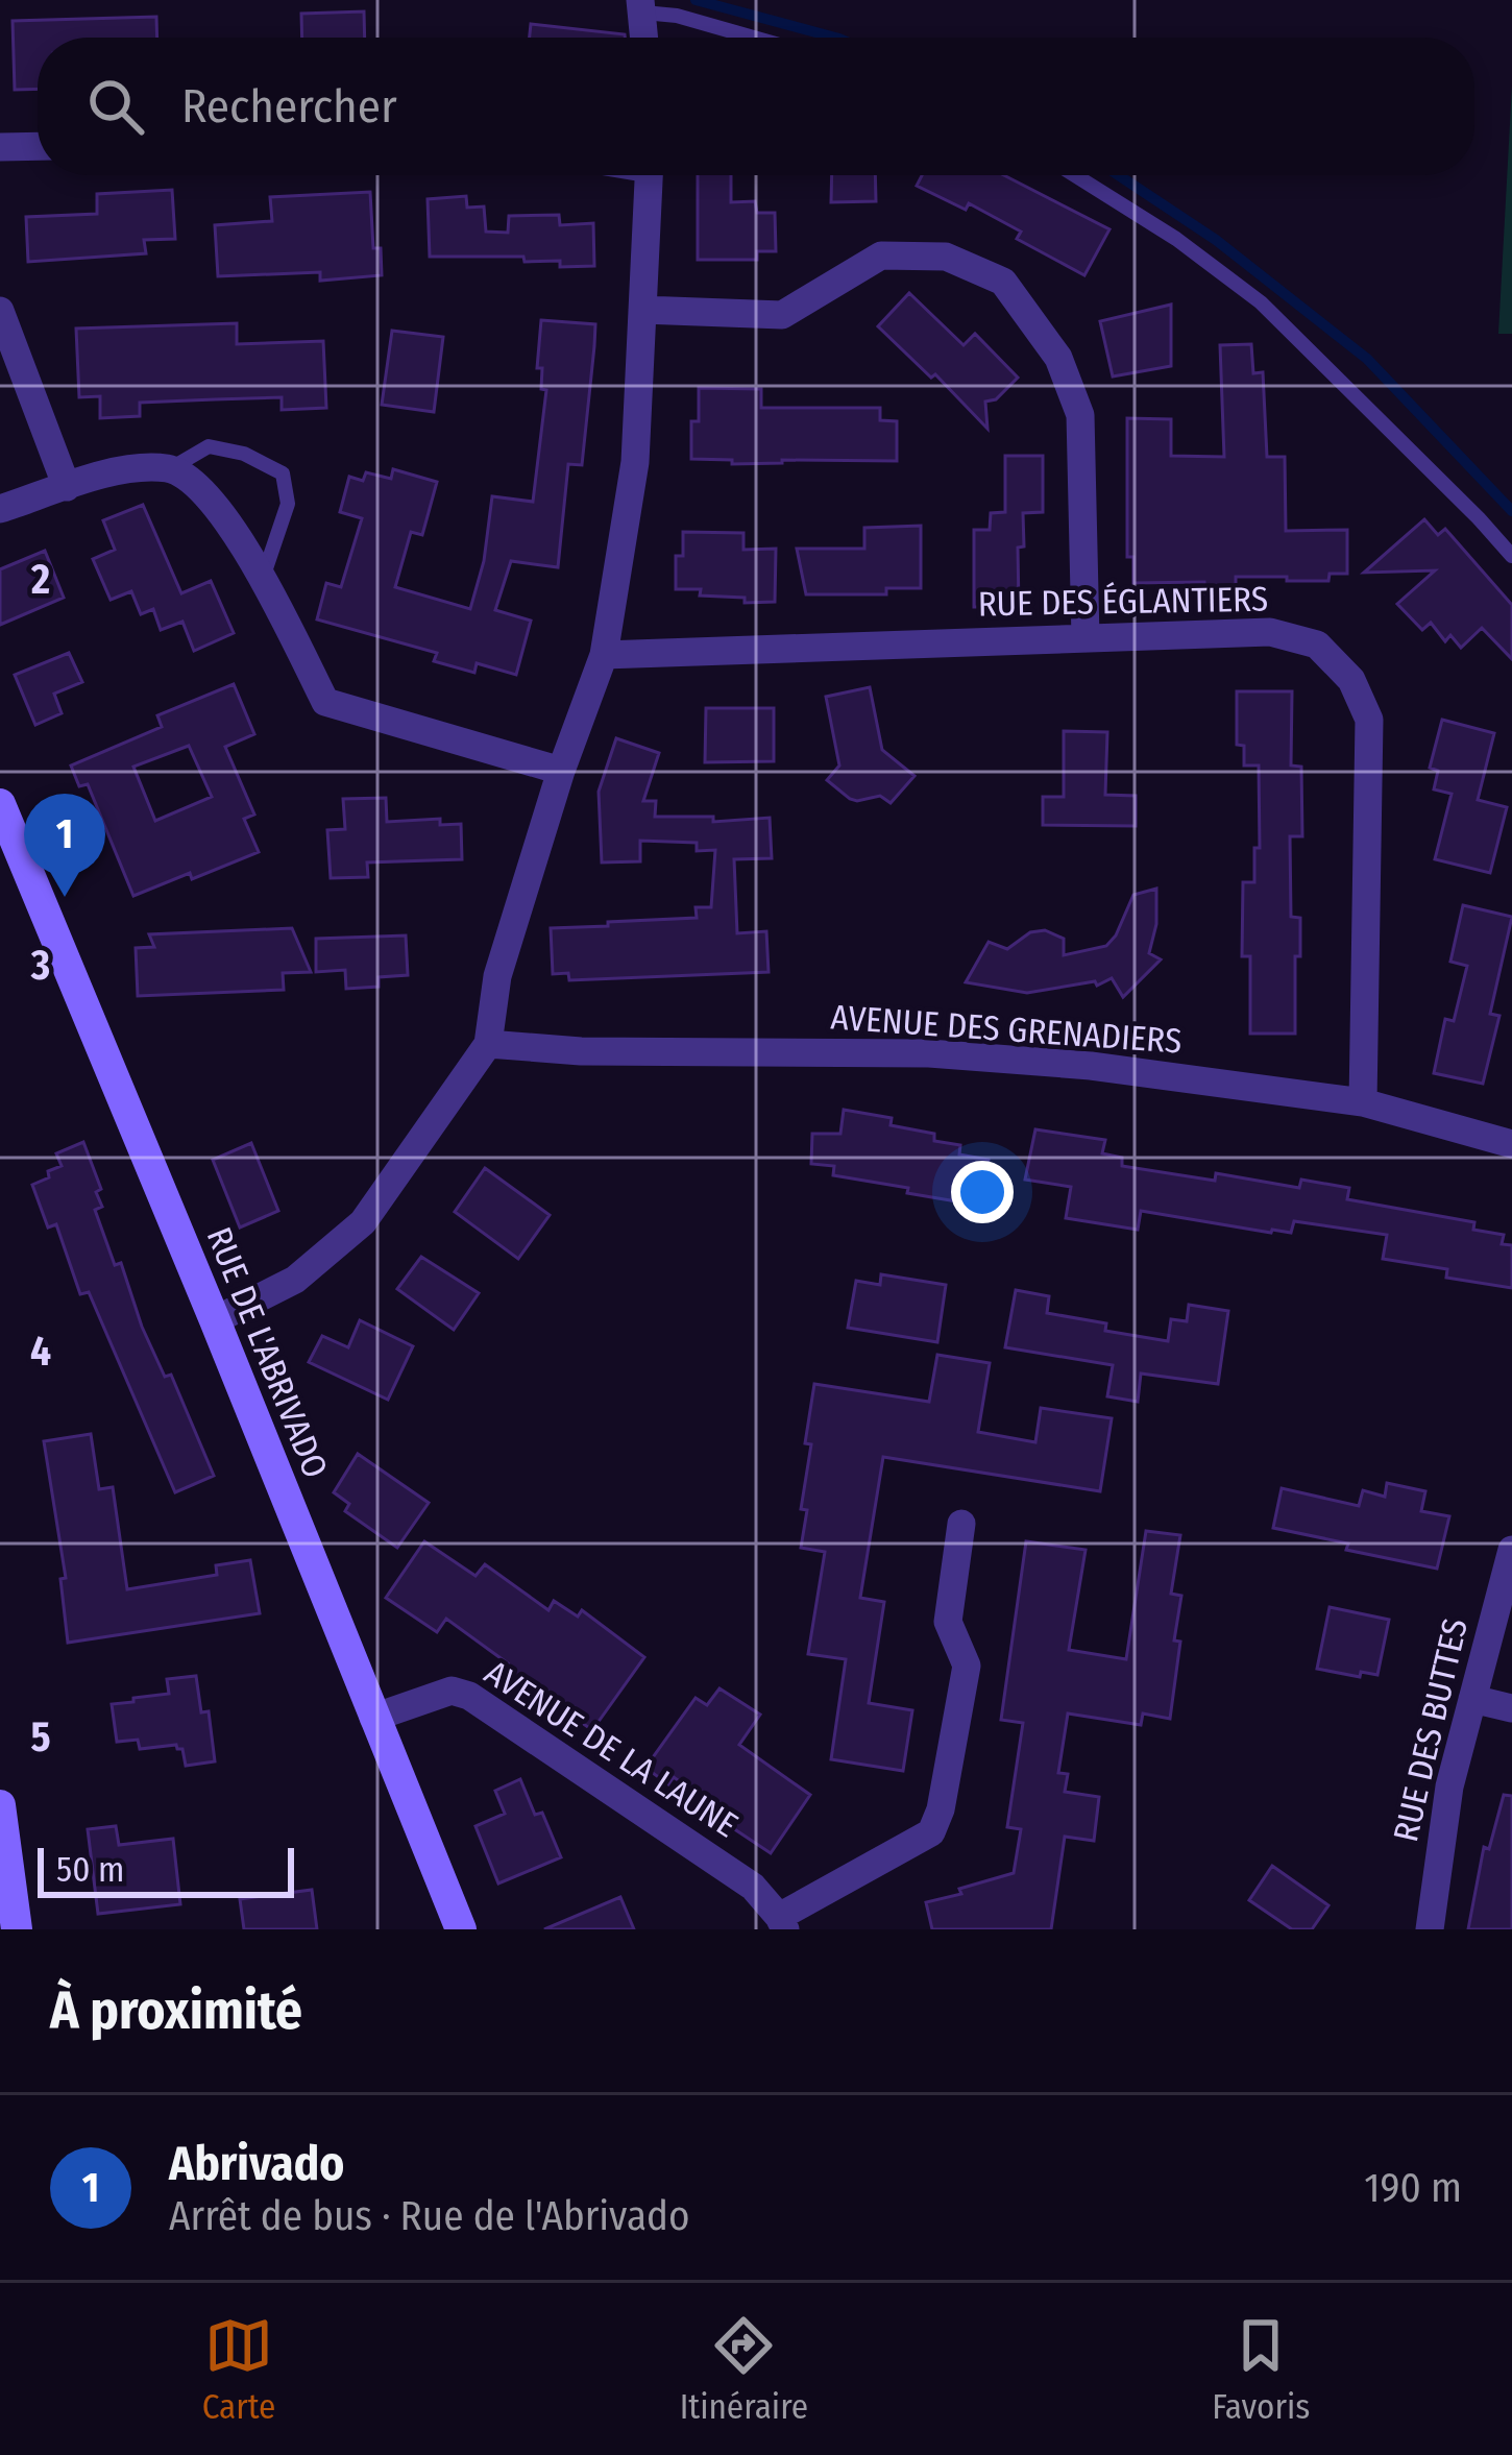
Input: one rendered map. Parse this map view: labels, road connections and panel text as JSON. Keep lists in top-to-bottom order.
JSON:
{
  "streets": {
    "street": [
      "RUE DES ÉGLANTIERS",
      "AVENUE DES GRENADIERS",
      "RUE DE L'ABRIVADO",
      "RUE DES BUTTES",
      "AVENUE DE LA LAUNE"
    ]
  },
  "crossings": [
    ["RUE DES ÉGLANTIERS", "AVENUE DES GRENADIERS"],
    ["RUE DE L'ABRIVADO", "AVENUE DE LA LAUNE"]
  ],
  "scale_bar": "50 m",
  "page": {
    "search": "Rechercher",
    "pins": "1",
    "scale": "50 m",
    "heading": "À proximité",
    "list": [
      {
        "mark": "1",
        "name": "Abrivado",
        "note": "Arrêt de bus · Rue de l'Abrivado",
        "value": "190 m"
      }
    ],
    "nav": ["Carte", "Itinéraire", "Favoris"]
  },
  "grid": {
    "rows": [
      "2",
      "3",
      "4",
      "5"
    ]
  }
}
